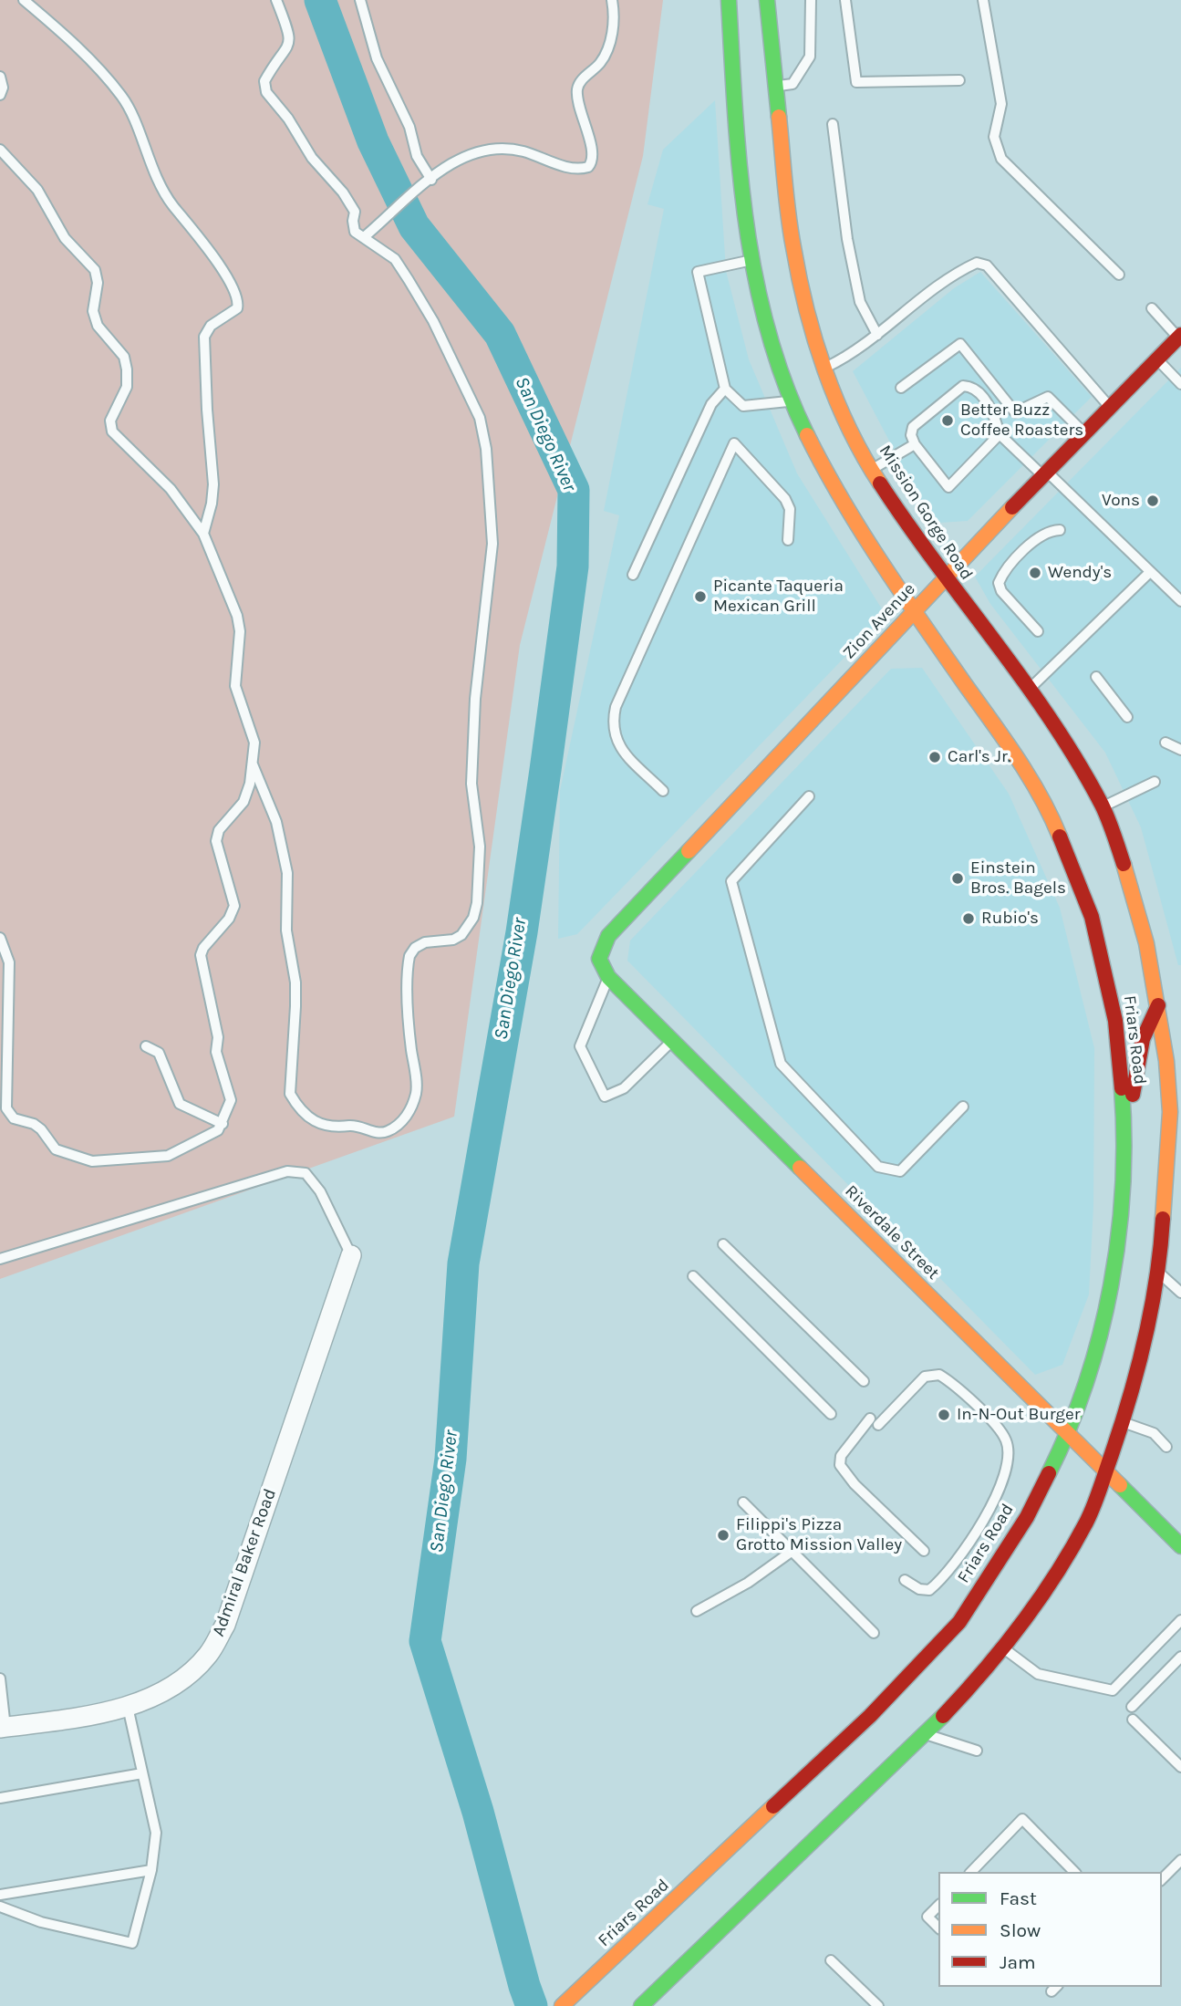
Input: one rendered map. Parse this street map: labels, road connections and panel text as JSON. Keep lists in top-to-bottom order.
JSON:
{
  "streets": {
    "main road": [
      "Mission Gorge Road",
      "Zion Avenue",
      "Friars Road",
      "Riverdale Street"
    ],
    "street": ["Admiral Baker Road"]
  },
  "crossings": [
    ["Mission Gorge Road", "Zion Avenue"],
    ["Mission Gorge Road", "Friars Road"],
    ["Zion Avenue", "Riverdale Street"],
    ["Friars Road", "Riverdale Street"]
  ],
  "water": ["San Diego River"],
  "places": [
    "Better Buzz Coffee Roasters",
    "Vons",
    "Wendy's",
    "Picante Taqueria Mexican Grill",
    "Carl's Jr.",
    "Einstein Bros. Bagels",
    "Rubio's",
    "In-N-Out Burger",
    "Filippi's Pizza Grotto Mission Valley"
  ],
  "legend": ["Fast", "Slow", "Jam"]
}
